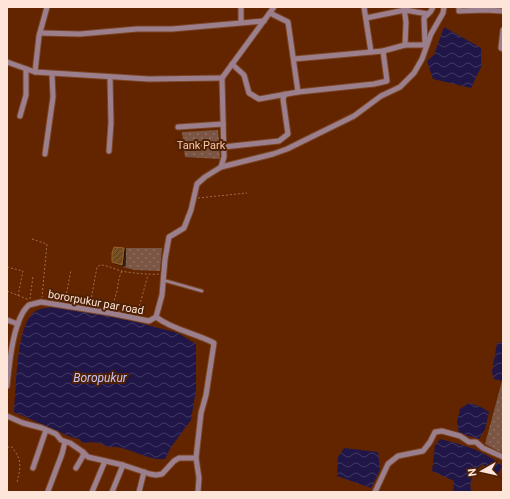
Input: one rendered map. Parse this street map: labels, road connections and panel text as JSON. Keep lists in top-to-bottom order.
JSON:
{
  "streets": {
    "street": ["bororpukur par road"]
  },
  "water": ["Boropukur"],
  "parks": ["Tank Park"],
  "north": "left"
}
